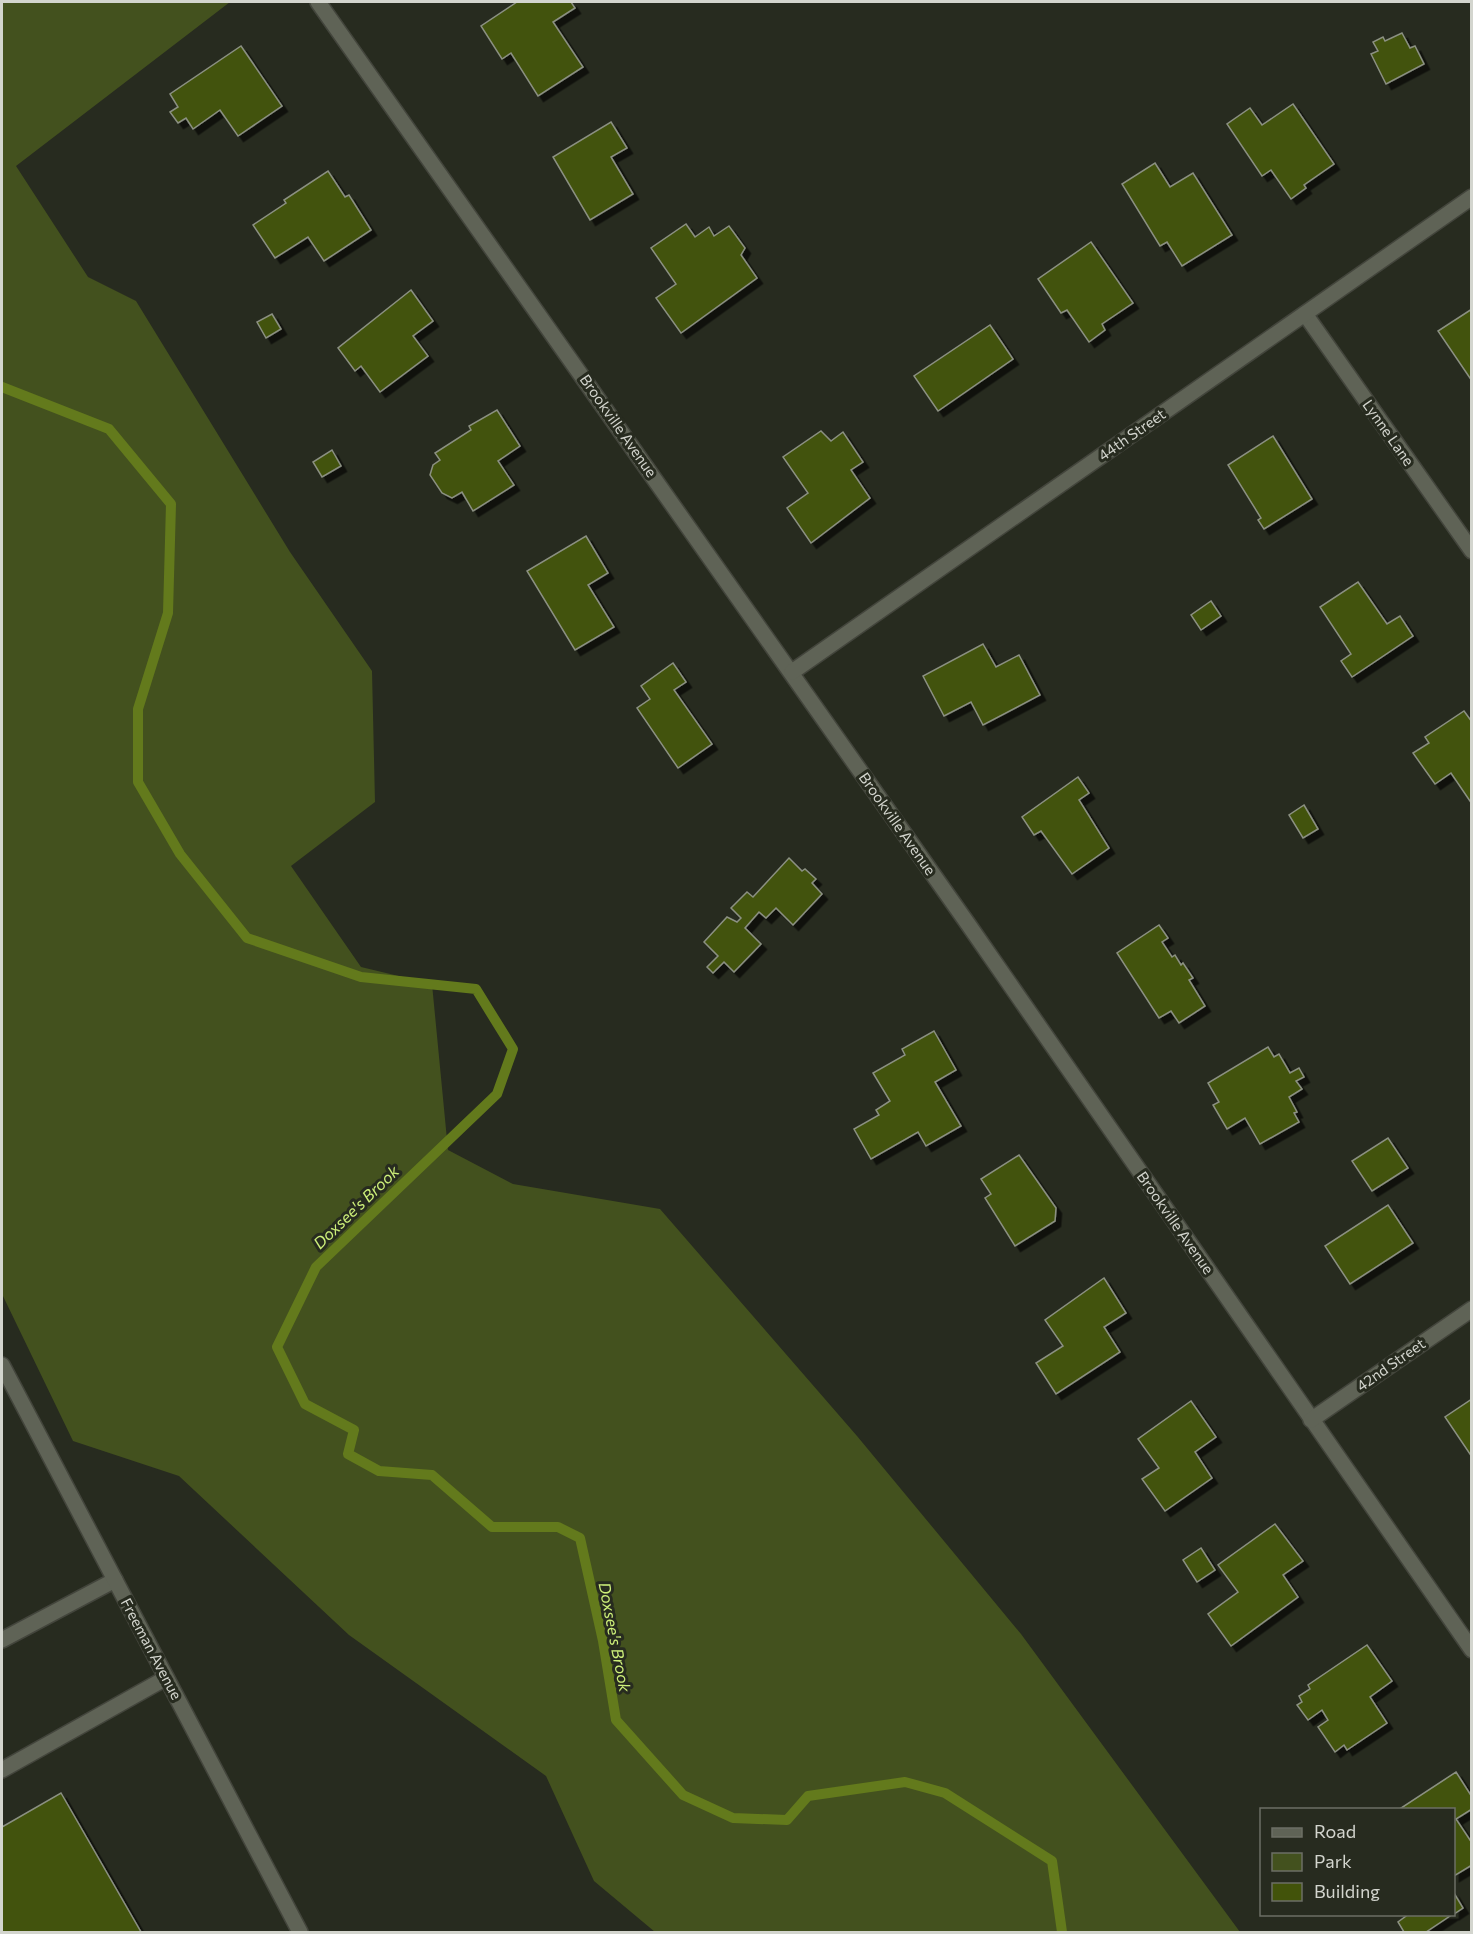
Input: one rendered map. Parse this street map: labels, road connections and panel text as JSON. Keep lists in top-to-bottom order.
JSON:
{
  "streets": {
    "street": [
      "Brookville Avenue",
      "Lynne Lane",
      "44th Street",
      "42nd Street",
      "Freeman Avenue"
    ]
  },
  "crossings": [
    ["Brookville Avenue", "44th Street"],
    ["Brookville Avenue", "42nd Street"],
    ["Lynne Lane", "44th Street"]
  ],
  "water": ["Doxsee's Brook"],
  "legend": ["Road", "Park", "Building"]
}
